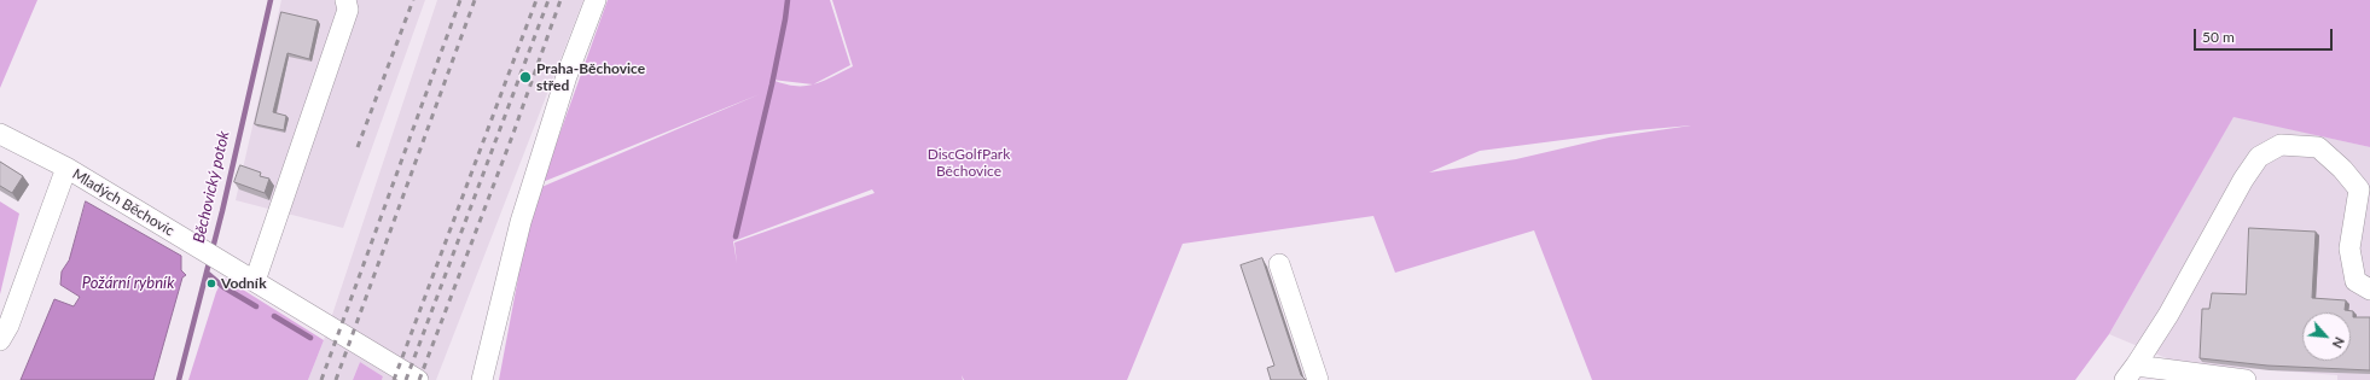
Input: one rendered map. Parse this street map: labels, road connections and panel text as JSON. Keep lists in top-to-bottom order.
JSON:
{
  "streets": {
    "street": ["Mladých Běchovic"]
  },
  "water": ["Běchovický potok", "Požární rybník"],
  "parks": ["DiscGolfPark Běchovice"],
  "places": ["Praha-Běchovice střed", "Vodník"],
  "scale_bar": "50 m",
  "north": "bottom right"
}
